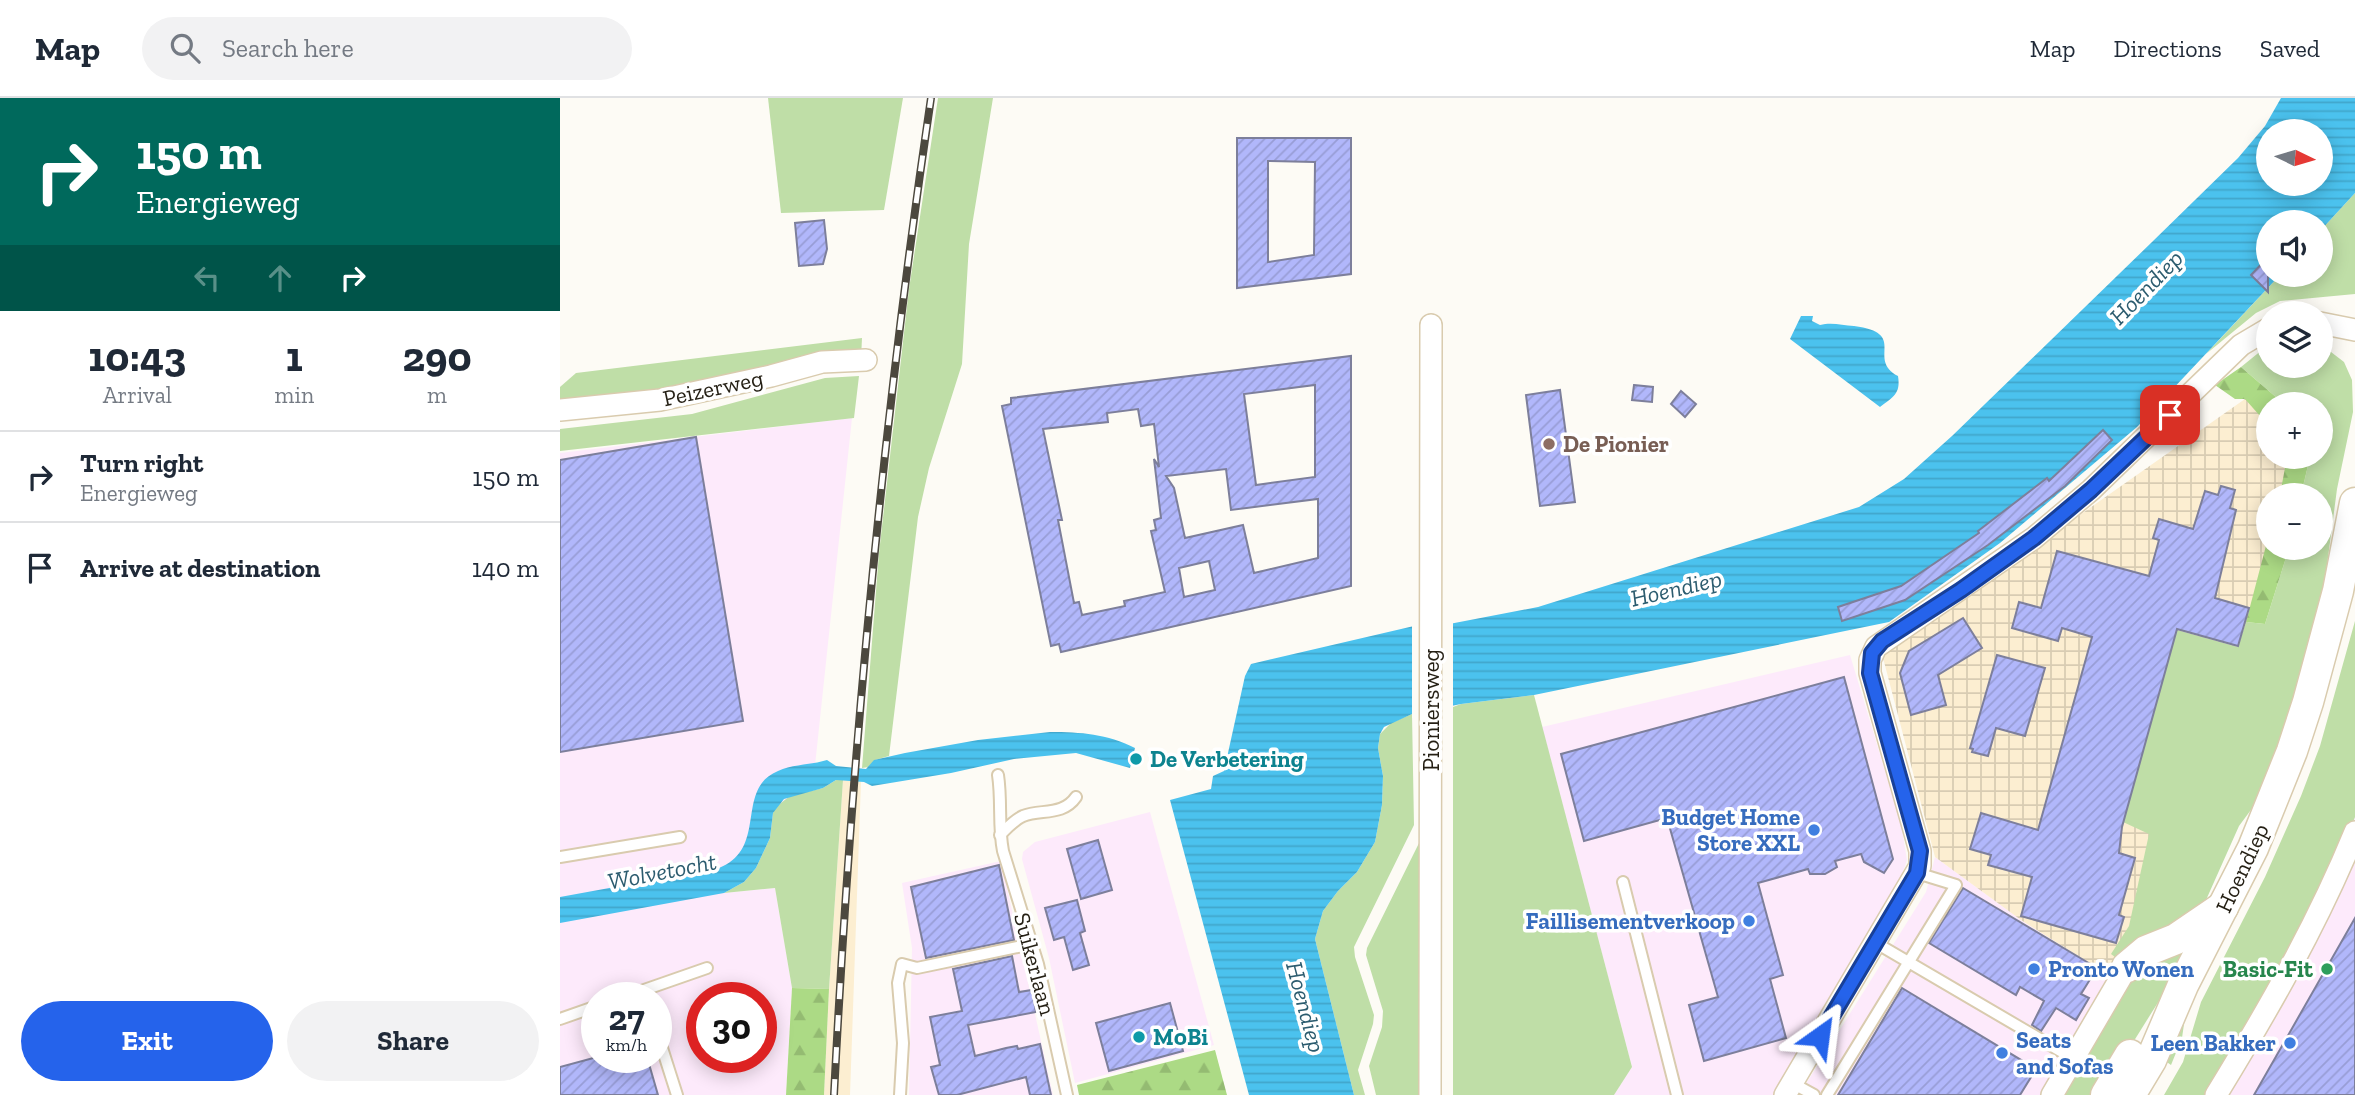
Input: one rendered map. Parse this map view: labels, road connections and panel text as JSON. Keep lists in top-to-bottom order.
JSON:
{
  "streets": {
    "main road": ["Hoendiep"],
    "street": ["Peizerweg", "Pioniersweg"],
    "lane": ["Suikerlaan"]
  },
  "water": ["Hoendiep", "Wolvetocht"],
  "places": [
    "De Pionier",
    "De Verbetering",
    "Budget Home Store XXL",
    "Faillisementverkoop",
    "Pronto Wonen",
    "Basic-Fit",
    "M0Bi",
    "Leen Bakker",
    "Seats and Sofas"
  ],
  "north": "right",
  "page": {
    "header": "Map",
    "search": "Search here",
    "nav": ["Map", "Directions", "Saved"],
    "turn": ["150 m", "Energieweg"],
    "map_buttons": ["+", "−"],
    "eta": [
      "10:43",
      "Arrival",
      "1",
      "min",
      "290",
      "m"
    ],
    "list": [
      {
        "name": "Turn right",
        "note": "Energieweg",
        "value": "150 m"
      },
      {
        "name": "Arrive at destination",
        "value": "140 m"
      }
    ],
    "speed": "27 km/h",
    "limit": "30",
    "buttons": ["Exit", "Share"]
  }
}
